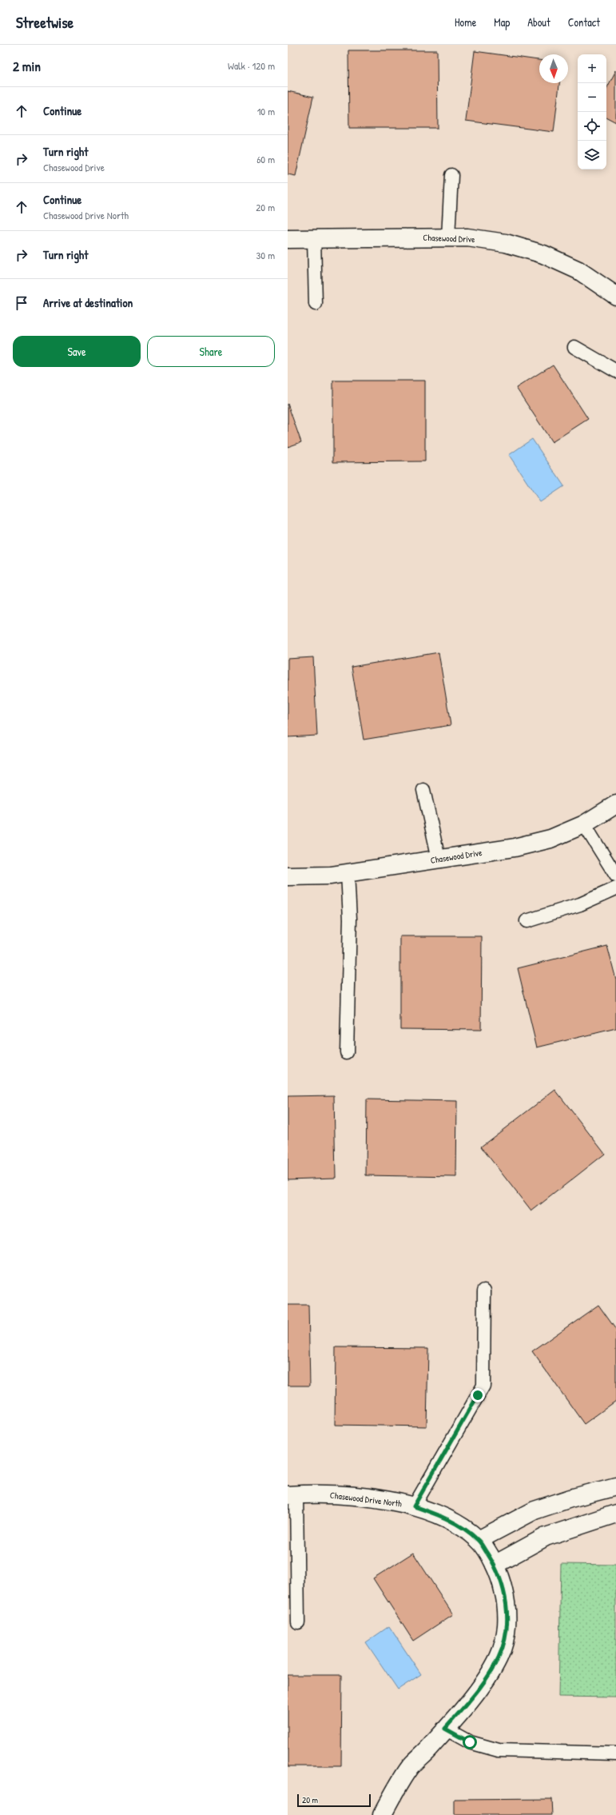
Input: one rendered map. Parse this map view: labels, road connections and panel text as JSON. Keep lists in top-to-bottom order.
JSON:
{
  "streets": {
    "street": ["Chasewood Drive", "Chasewood Drive North"]
  },
  "scale_bar": "20 m",
  "north": "bottom",
  "page": {
    "header": "Streetwise",
    "nav": [
      "Home",
      "Map",
      "About",
      "Contact"
    ],
    "heading": ["2 min", "Walk · 120 m"],
    "map_buttons": ["+", "−"],
    "list": [
      ["Continue", "10 m"],
      ["Turn right", "Chasewood Drive", "60 m"],
      ["Continue", "Chasewood Drive North", "20 m"],
      ["Turn right", "30 m"],
      "Arrive at destination"
    ],
    "buttons": ["Save", "Share"],
    "scale": "20 m"
  }
}
